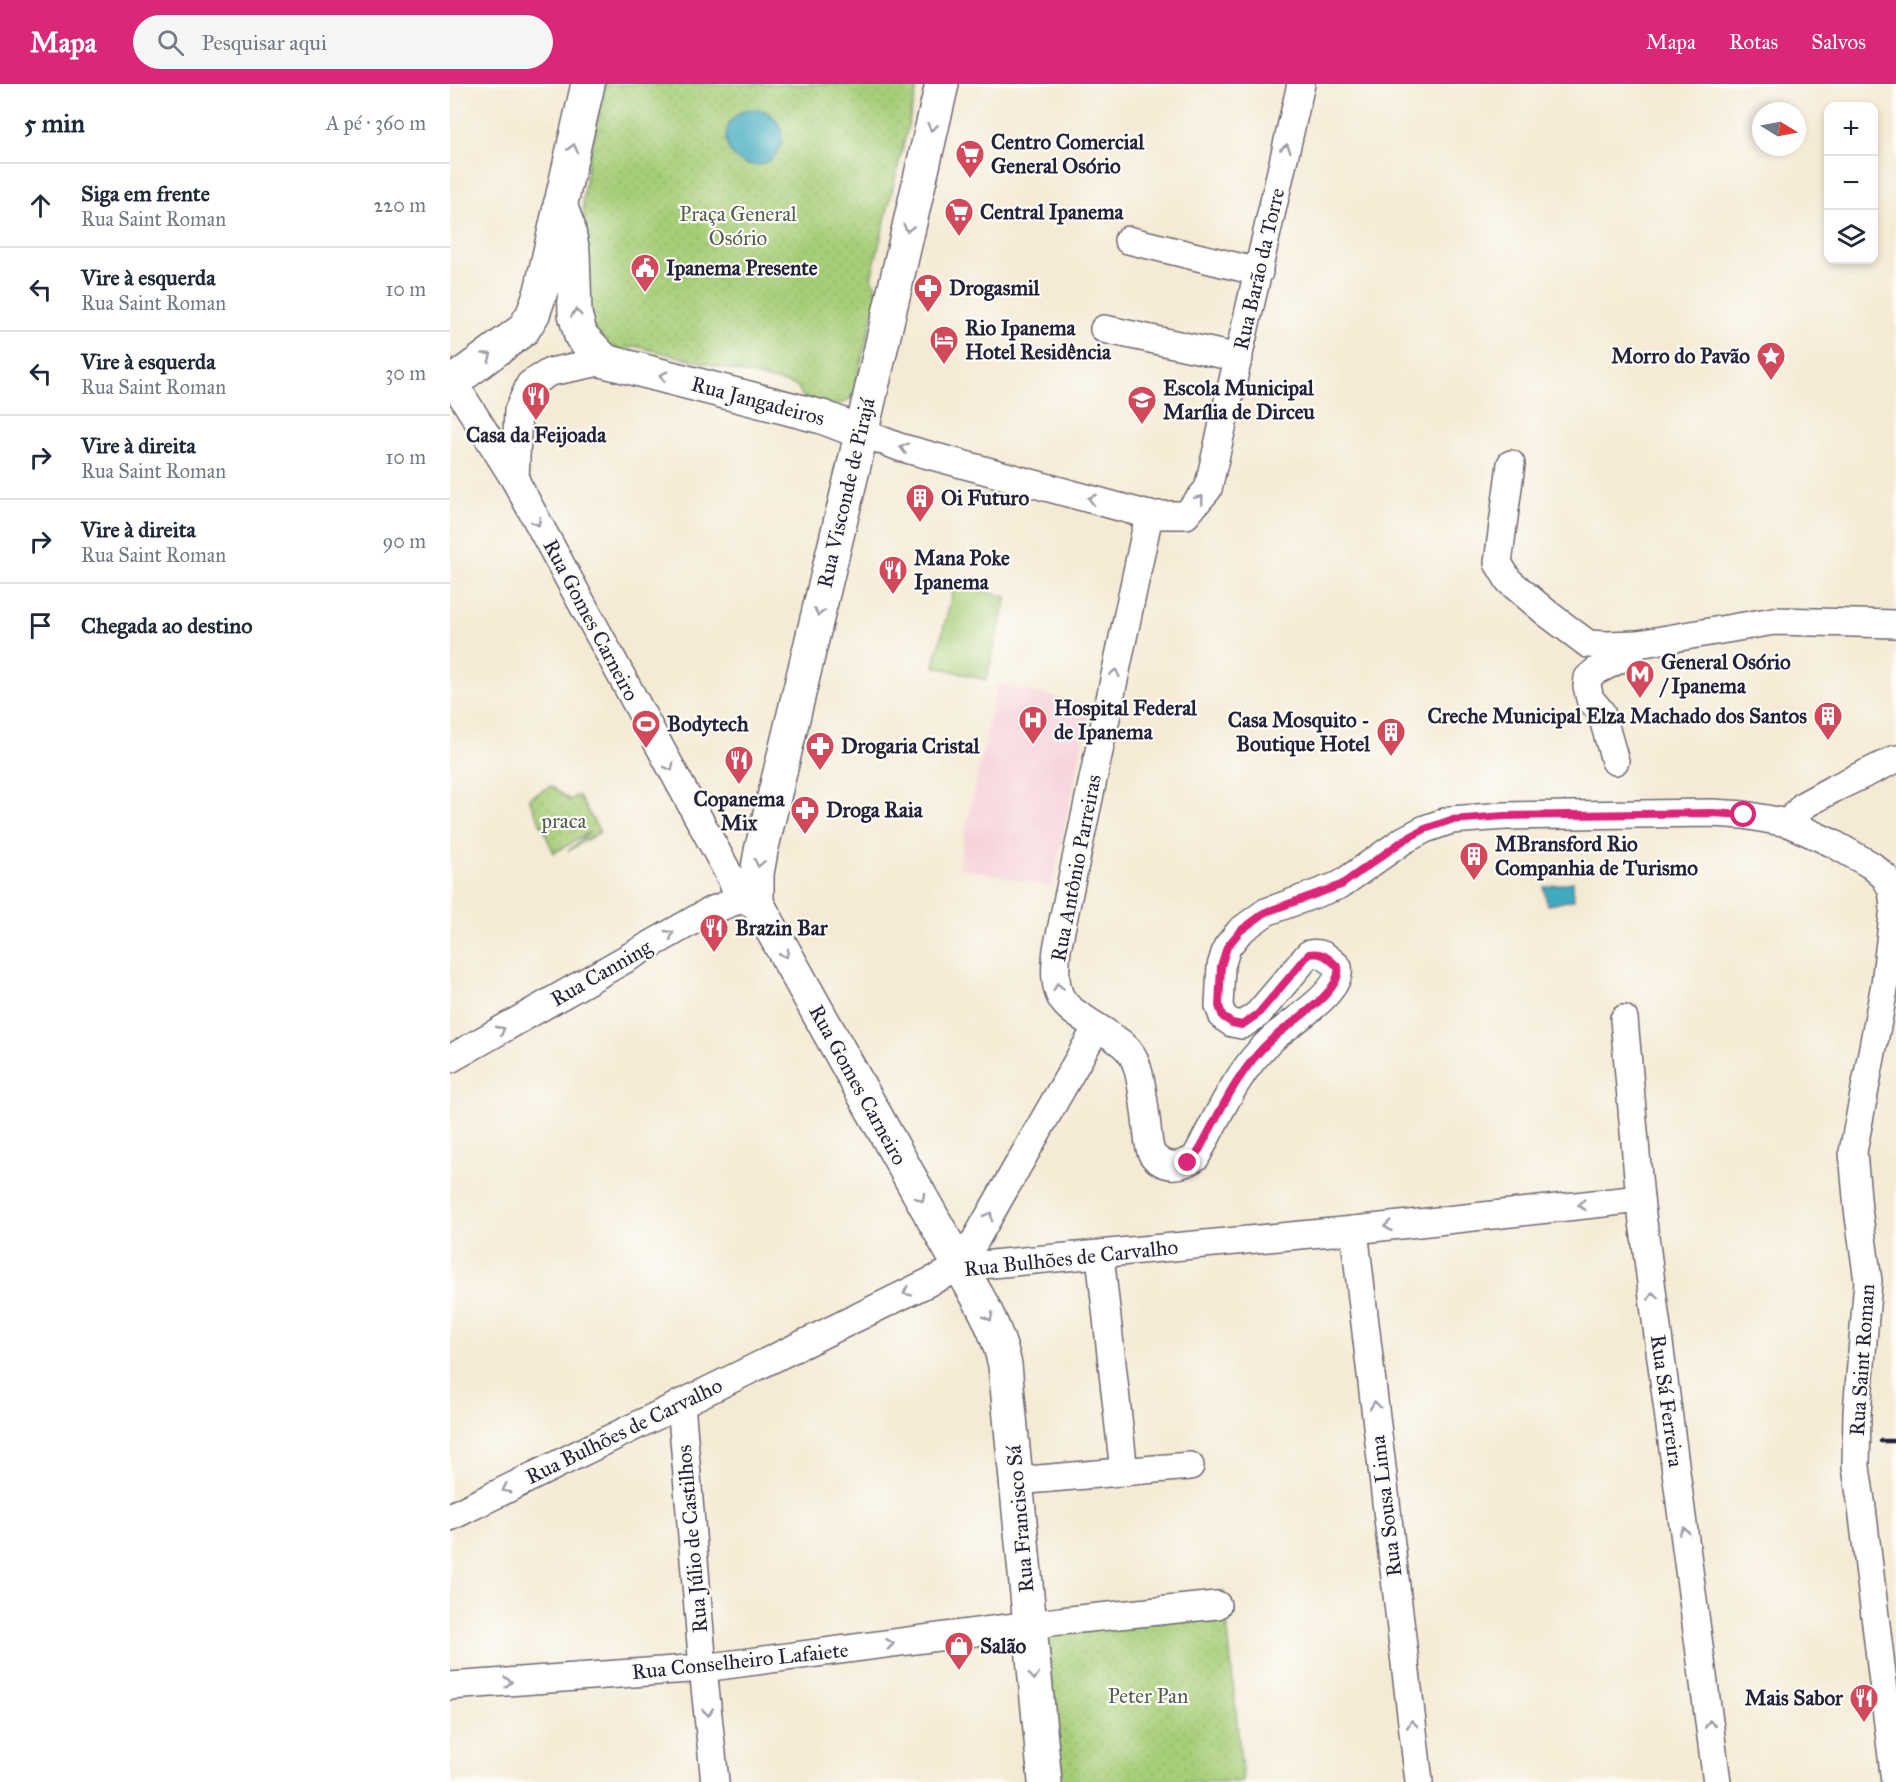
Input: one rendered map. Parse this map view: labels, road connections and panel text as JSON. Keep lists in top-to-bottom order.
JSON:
{
  "streets": {
    "main road": [
      "Rua Jangadeiros",
      "Rua Visconde de Pirajá",
      "Rua Gomes Carneiro",
      "Rua Francisco Sá"
    ],
    "street": [
      "Rua Barão da Torre",
      "Rua Antônio Parreiras",
      "Rua Canning",
      "Rua Bulhões de Carvalho",
      "Rua Saint Roman",
      "Rua Sá Ferreira",
      "Rua Sousa Lima",
      "Rua Júlio de Castilhos",
      "Rua Conselheiro Lafaiete"
    ]
  },
  "crossings": [
    ["Rua Barão da Torre", "Rua Jangadeiros"],
    ["Rua Barão da Torre", "Rua Antônio Parreiras"],
    ["Rua Jangadeiros", "Rua Visconde de Pirajá"],
    ["Rua Jangadeiros", "Rua Gomes Carneiro"],
    ["Rua Jangadeiros", "Rua Antônio Parreiras"],
    ["Rua Visconde de Pirajá", "Rua Gomes Carneiro"],
    ["Rua Visconde de Pirajá", "Rua Canning"],
    ["Rua Gomes Carneiro", "Rua Canning"],
    ["Rua Gomes Carneiro", "Rua Bulhões de Carvalho"],
    ["Rua Gomes Carneiro", "Rua Francisco Sá"],
    ["Rua Antônio Parreiras", "Rua Saint Roman"],
    ["Rua Bulhões de Carvalho", "Rua Sá Ferreira"],
    ["Rua Bulhões de Carvalho", "Rua Sousa Lima"],
    ["Rua Bulhões de Carvalho", "Rua Francisco Sá"],
    ["Rua Bulhões de Carvalho", "Rua Júlio de Castilhos"],
    ["Rua Francisco Sá", "Rua Conselheiro Lafaiete"],
    ["Rua Júlio de Castilhos", "Rua Conselheiro Lafaiete"]
  ],
  "one_way": [
    "Rua Barão da Torre",
    "Rua Jangadeiros",
    "Rua Visconde de Pirajá",
    "Rua Gomes Carneiro",
    "Rua Antônio Parreiras",
    "Rua Canning",
    "Rua Bulhões de Carvalho",
    "Rua Sá Ferreira",
    "Rua Sousa Lima",
    "Rua Francisco Sá",
    "Rua Conselheiro Lafaiete"
  ],
  "parks": ["Praça General Osório", "praca", "Peter Pan"],
  "places": {
    "supermarket": ["Centro Comercial General Osório", "Central Ipanema"],
    "public building": ["Ipanema Presente"],
    "pharmacy": ["Drogasmil", "Drogaria Cristal", "Droga Raia"],
    "hotel": ["Rio Ipanema Hotel Residência"],
    "place": ["Morro do Pavão"],
    "restaurant": [
      "Casa da Feijoada",
      "Mana Poke Ipanema",
      "Copanema Mix",
      "Brazin Bar",
      "Mais Sabor"
    ],
    "school or university": ["Escola Municipal Marília de Dirceu"],
    "building": [
      "Oi Futuro",
      "Creche Municipal Elza Machado dos Santos",
      "Casa Mosquito - Boutique Hotel",
      "MBransford Rio Companhia de Turismo"
    ],
    "metro station": ["General Osório / Ipanema"],
    "hospital": ["Hospital Federal de Ipanema"],
    "sports": ["Bodytech"],
    "shop": ["Salão"]
  },
  "north": "right",
  "page": {
    "header": "Mapa",
    "search": "Pesquisar aqui",
    "nav": ["Mapa", "Rotas", "Salvos"],
    "heading": ["5 min", "A pé · 360 m"],
    "map_buttons": ["+", "−"],
    "list": [
      ["Siga em frente", "Rua Saint Roman", "220 m"],
      ["Vire à esquerda", "Rua Saint Roman", "10 m"],
      ["Vire à esquerda", "Rua Saint Roman", "30 m"],
      ["Vire à direita", "Rua Saint Roman", "10 m"],
      ["Vire à direita", "Rua Saint Roman", "90 m"],
      "Chegada ao destino"
    ]
  }
}
